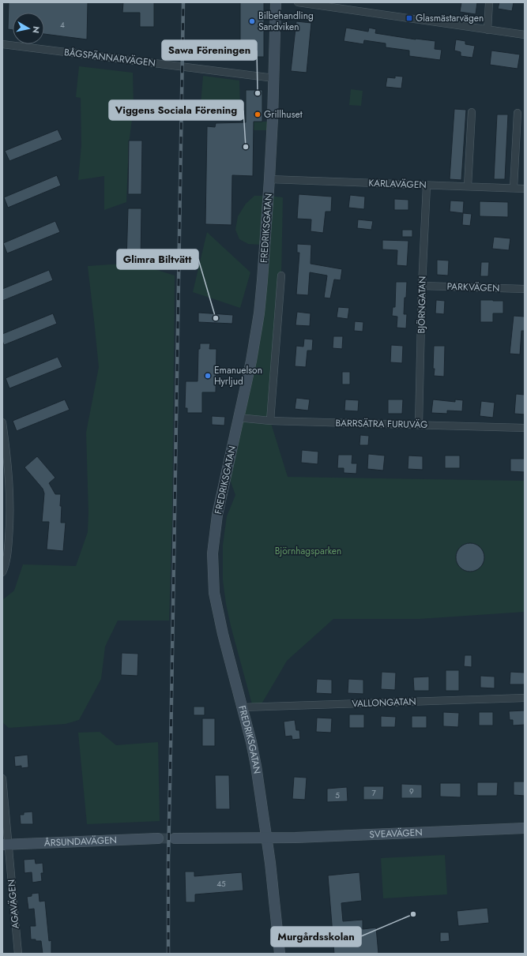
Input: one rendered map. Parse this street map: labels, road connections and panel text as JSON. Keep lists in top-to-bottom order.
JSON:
{
  "streets": {
    "street": [
      "BÅGSPÄNNARVÄGEN",
      "KARLAVÄGEN",
      "FREDRIKSGATAN",
      "PARKVÄGEN",
      "BJÖRNGATAN",
      "BARRSÄTRA FURUVÄG",
      "VALLONGATAN",
      "SVEAVÄGEN",
      "ÅRSUNDAVÄGEN",
      "AGAVÄGEN"
    ]
  },
  "crossings": [
    ["BÅGSPÄNNARVÄGEN", "FREDRIKSGATAN"],
    ["KARLAVÄGEN", "FREDRIKSGATAN"],
    ["KARLAVÄGEN", "BJÖRNGATAN"],
    ["FREDRIKSGATAN", "BARRSÄTRA FURUVÄG"],
    ["FREDRIKSGATAN", "VALLONGATAN"],
    ["FREDRIKSGATAN", "SVEAVÄGEN"],
    ["PARKVÄGEN", "BJÖRNGATAN"],
    ["BJÖRNGATAN", "BARRSÄTRA FURUVÄG"],
    ["ÅRSUNDAVÄGEN", "AGAVÄGEN"]
  ],
  "parks": ["Björnhagsparken"],
  "places": {
    "transit": ["Glasmästarvägen"],
    "other": [
      "Bilbehandling Sandviken",
      "Sawa Föreningen",
      "Grillhuset",
      "Viggens Sociala Förening",
      "Glimra Biltvätt",
      "Emanuelson Hyrljud",
      "Murgårdsskolan"
    ]
  },
  "house_numbers": [
    "4",
    "9",
    "7",
    "5",
    "45"
  ],
  "north": "right"
}
